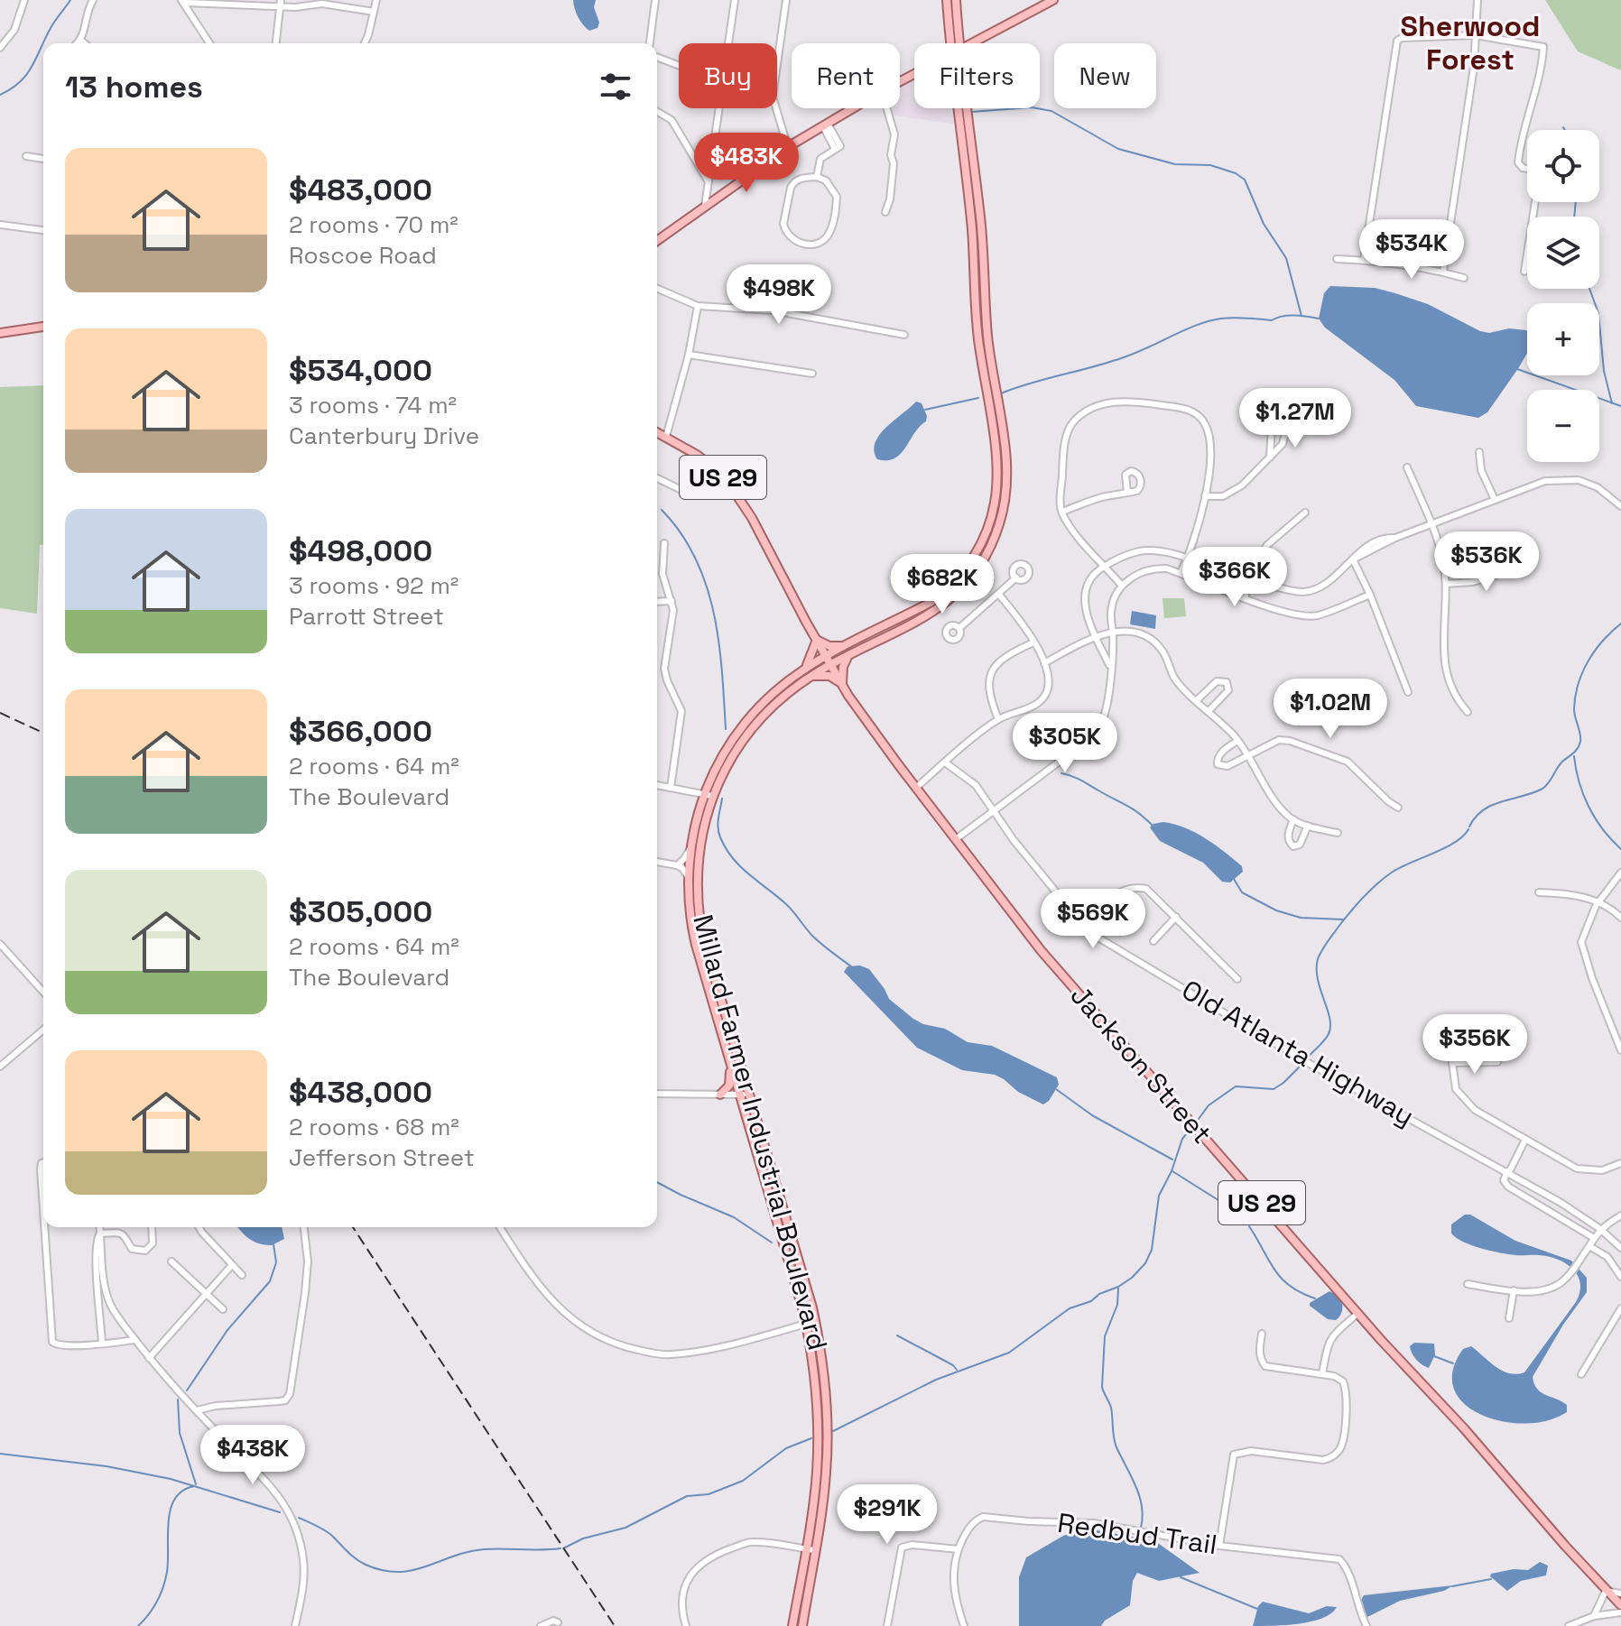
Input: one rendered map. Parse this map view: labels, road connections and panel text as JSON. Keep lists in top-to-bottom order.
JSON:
{
  "streets": {
    "main road": ["US 29", "Jackson Street", "Millard Farmer Industrial Boulevard"],
    "street": ["Old Atlanta Highway", "Redbud Trail"]
  },
  "crossings": [
    ["Jackson Street", "Millard Farmer Industrial Boulevard"]
  ],
  "districts": ["Sherwood Forest"],
  "page": {
    "chip": [
      "Buy",
      "Rent",
      "Filters",
      "New"
    ],
    "heading": "13 homes",
    "map_buttons": ["+", "−"],
    "list": [
      {
        "name": "$483,000",
        "note": "2 rooms · 70 m² · Roscoe Road"
      },
      {
        "name": "$534,000",
        "note": "3 rooms · 74 m² · Canterbury Drive"
      },
      {
        "name": "$498,000",
        "note": "3 rooms · 92 m² · Parrott Street"
      },
      {
        "name": "$366,000",
        "note": "2 rooms · 64 m² · The Boulevard"
      },
      {
        "name": "$305,000",
        "note": "2 rooms · 64 m² · The Boulevard"
      },
      {
        "name": "$438,000",
        "note": "2 rooms · 68 m² · Jefferson Street"
      }
    ],
    "price": [
      "$483K",
      "$534K",
      "$498K",
      "$1.27M",
      "$536K",
      "$366K",
      "$682K",
      "$1.02M",
      "$305K",
      "$569K",
      "$356K",
      "$438K",
      "$291K"
    ]
  }
}
